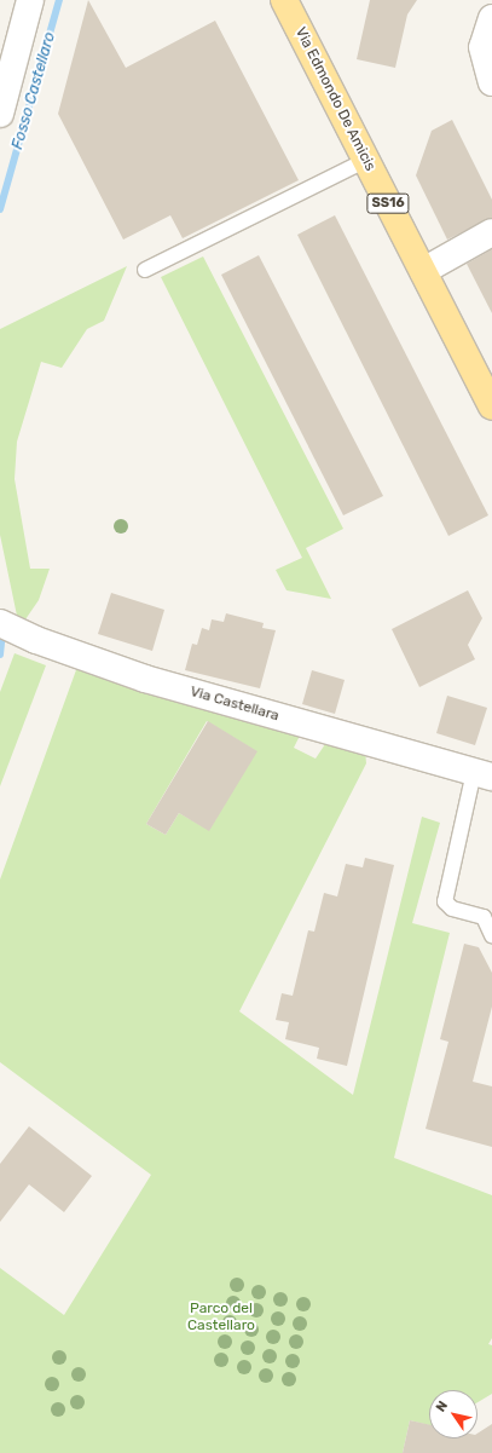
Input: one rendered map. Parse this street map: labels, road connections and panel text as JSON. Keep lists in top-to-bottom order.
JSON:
{
  "streets": {
    "main road": ["Via Edmondo De Amicis", "SS16"],
    "street": ["Via Castellara"]
  },
  "water": ["Fosso Castellaro"],
  "parks": ["Parco del Castellaro"],
  "north": "top left"
}
